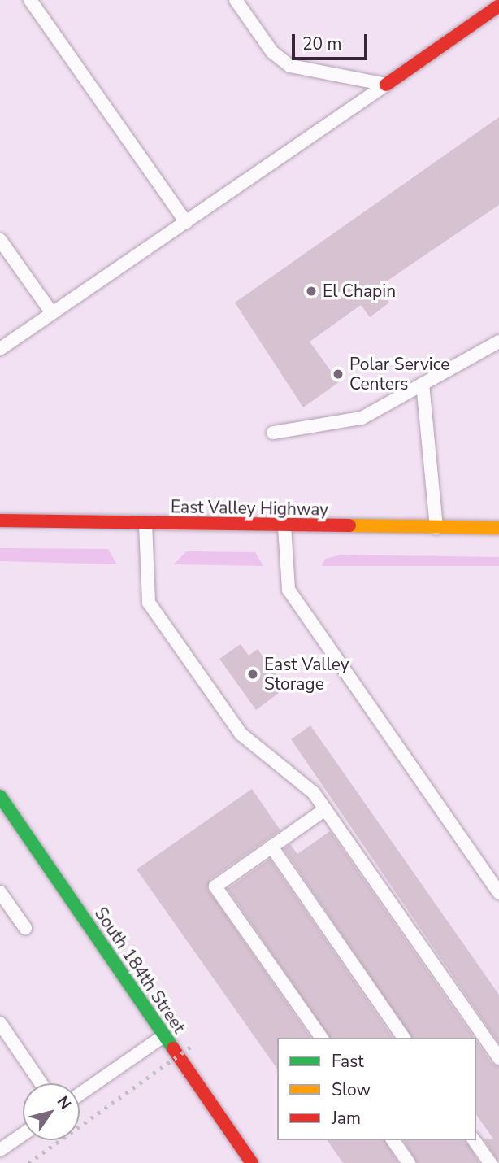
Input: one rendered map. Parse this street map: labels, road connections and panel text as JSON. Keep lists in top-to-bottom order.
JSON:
{
  "streets": {
    "street": ["East Valley Highway", "South 184th Street"]
  },
  "places": ["El Chapin", "Polar Service Centers", "East Valley Storage"],
  "legend": ["Fast", "Slow", "Jam"],
  "scale_bar": "20 m",
  "north": "top right"
}
